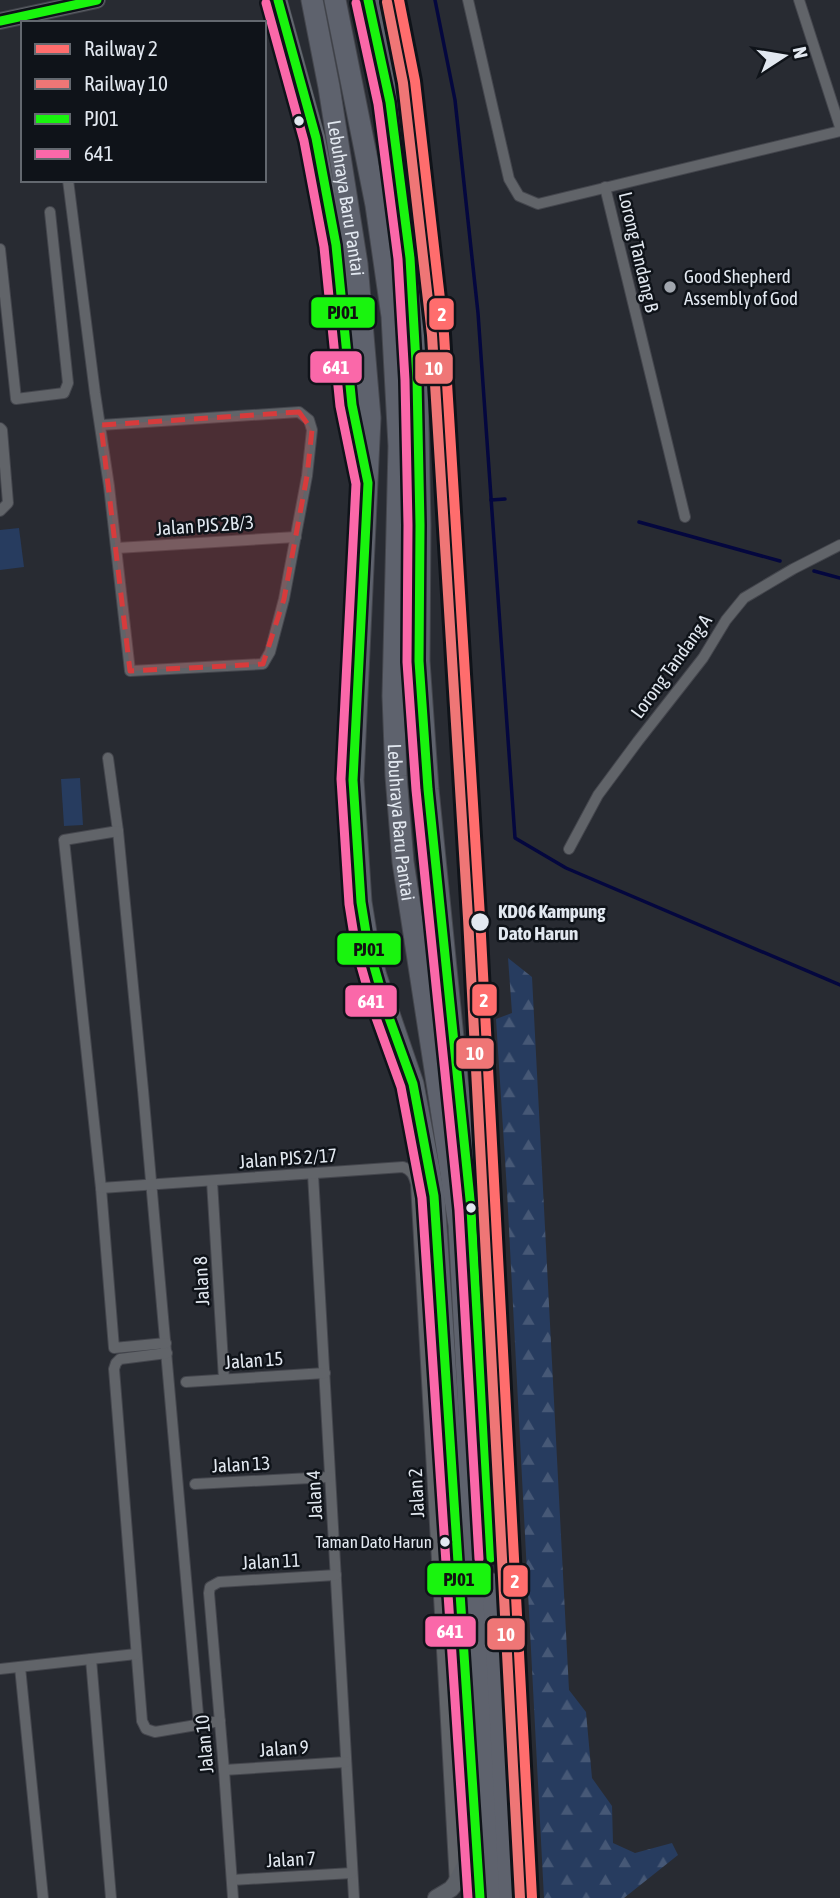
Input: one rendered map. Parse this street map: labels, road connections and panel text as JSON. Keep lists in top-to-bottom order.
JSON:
{
  "streets": {
    "highway": ["Lebuhraya Baru Pantai"],
    "street": [
      "Lorong Tandang B",
      "Jalan PJS 2B/3",
      "Lorong Tandang A",
      "Jalan PJS 2/17",
      "Jalan 8",
      "Jalan 15",
      "Jalan 13",
      "Jalan 2",
      "Jalan 4",
      "Jalan 11",
      "Jalan 10",
      "Jalan 9",
      "Jalan 7"
    ]
  },
  "crossings": [
    ["Jalan PJS 2/17", "Jalan 8"],
    ["Jalan PJS 2/17", "Jalan 2"],
    ["Jalan PJS 2/17", "Jalan 4"],
    ["Jalan 8", "Jalan 15"],
    ["Jalan 15", "Jalan 4"],
    ["Jalan 13", "Jalan 4"],
    ["Jalan 4", "Jalan 11"],
    ["Jalan 4", "Jalan 9"],
    ["Jalan 4", "Jalan 7"],
    ["Jalan 11", "Jalan 10"],
    ["Jalan 10", "Jalan 9"],
    ["Jalan 10", "Jalan 7"]
  ],
  "places": ["Good Shepherd Assembly of God", "KD06 Kampung Dato Harun", "Taman Dato Harun"],
  "lines": [
    "rail line 2",
    "transit line PJ01",
    "rail line 10",
    "transit line 641"
  ],
  "legend": [
    "Railway 2",
    "Railway 10",
    "PJ01",
    "641"
  ],
  "north": "right"
}
